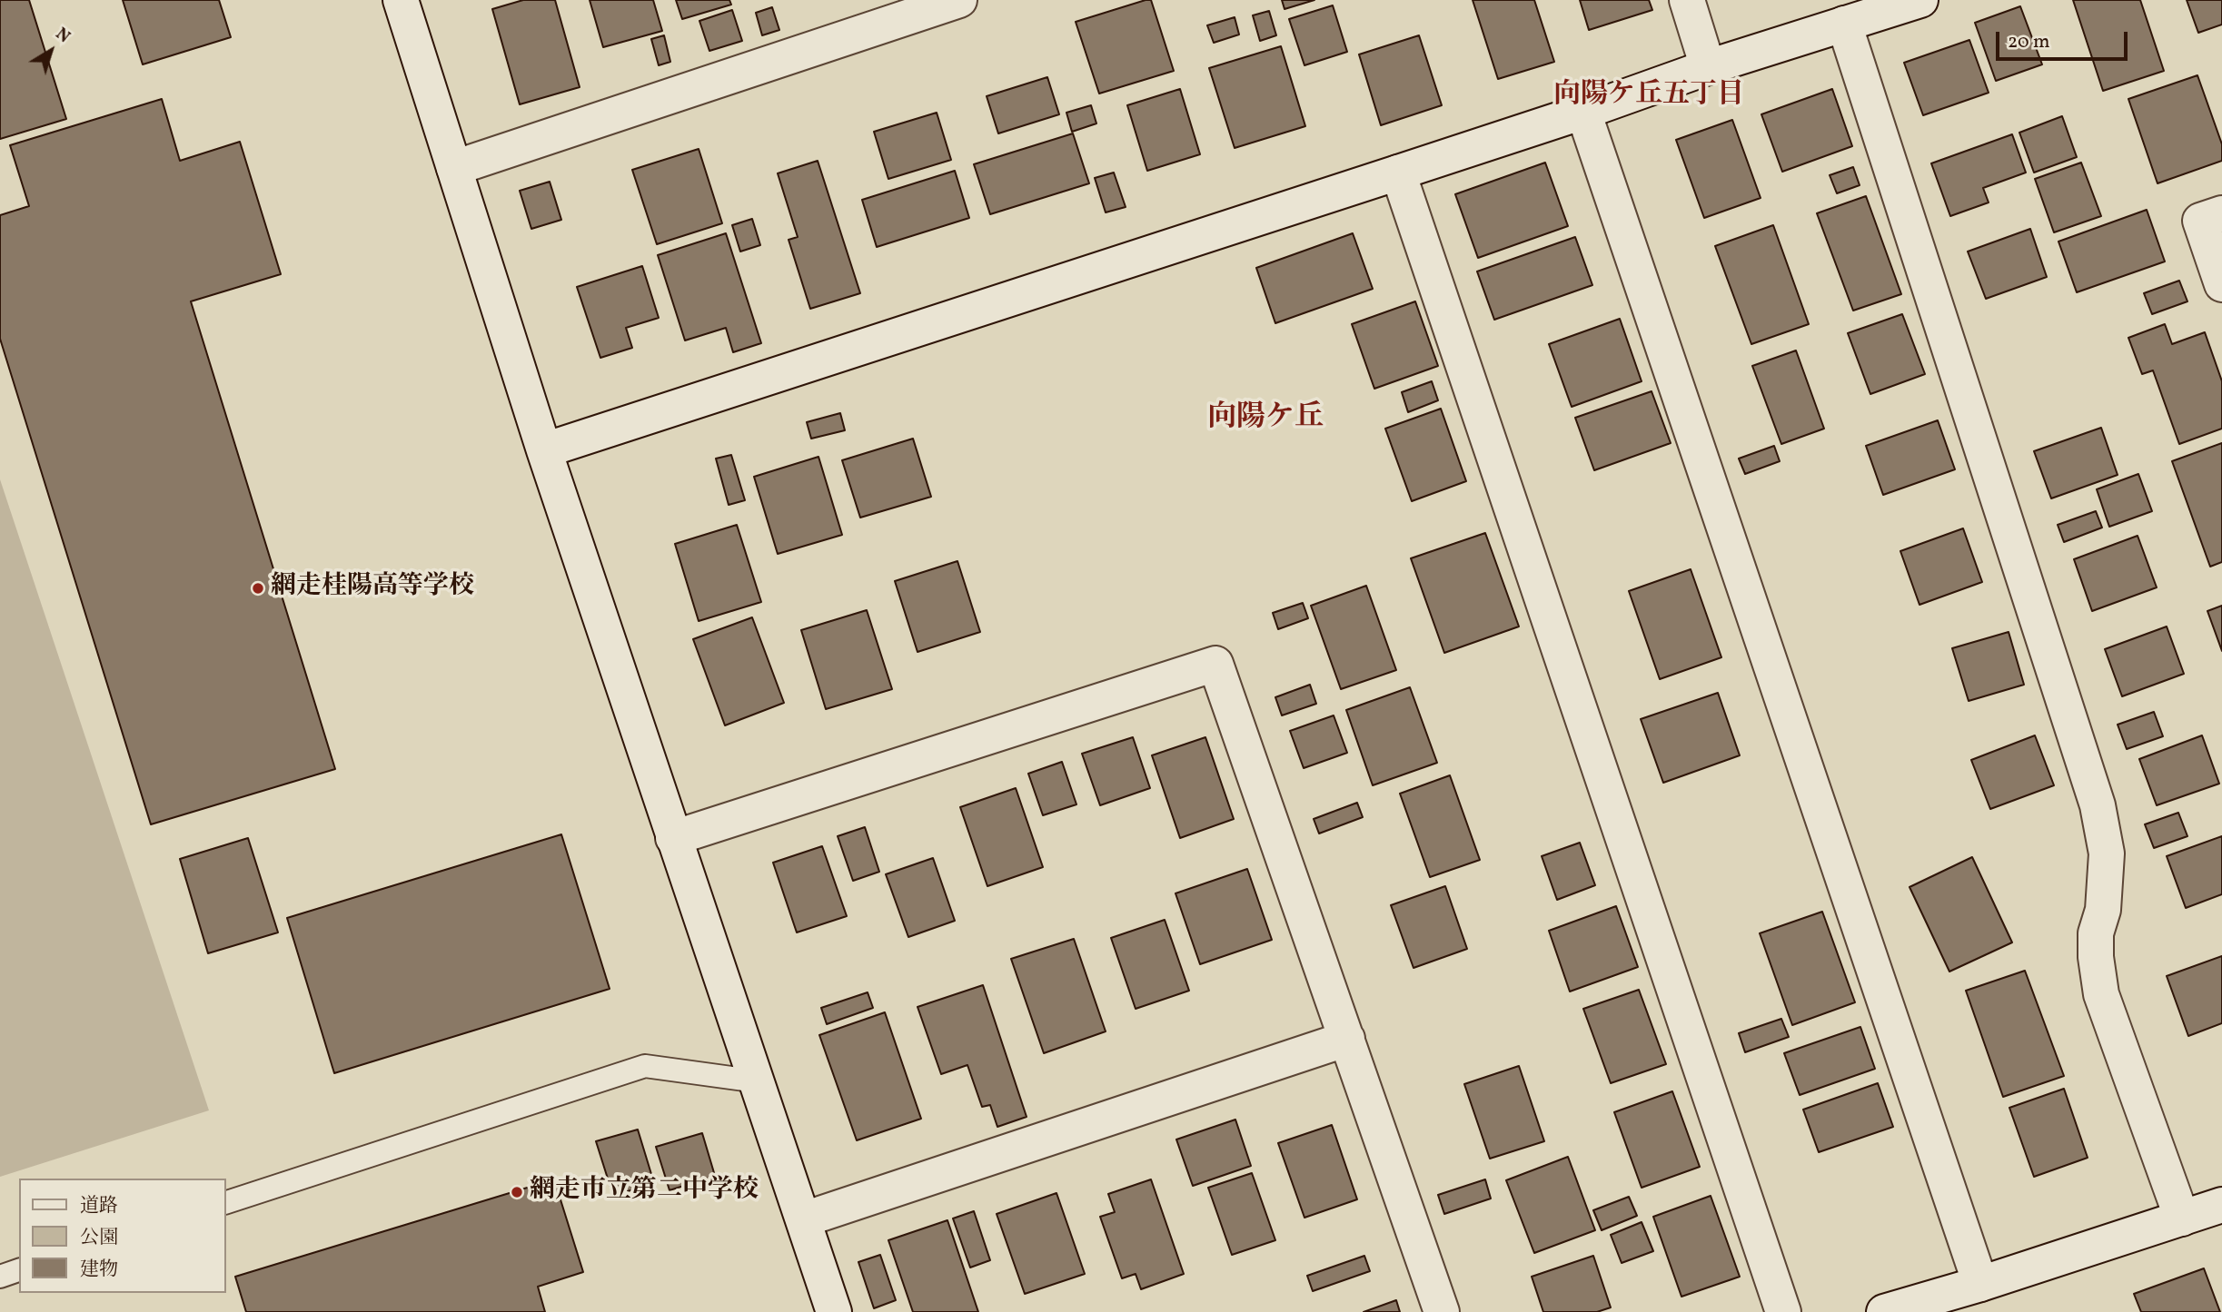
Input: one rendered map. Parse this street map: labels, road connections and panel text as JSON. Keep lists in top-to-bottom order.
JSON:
{
  "districts": ["向陽ケ丘五丁目", "向陽ケ丘"],
  "places": ["網走桂陽高等学校", "網走市立第二中学校"],
  "legend": ["道路", "公園", "建物"],
  "scale_bar": "20 m",
  "north": "top right"
}
